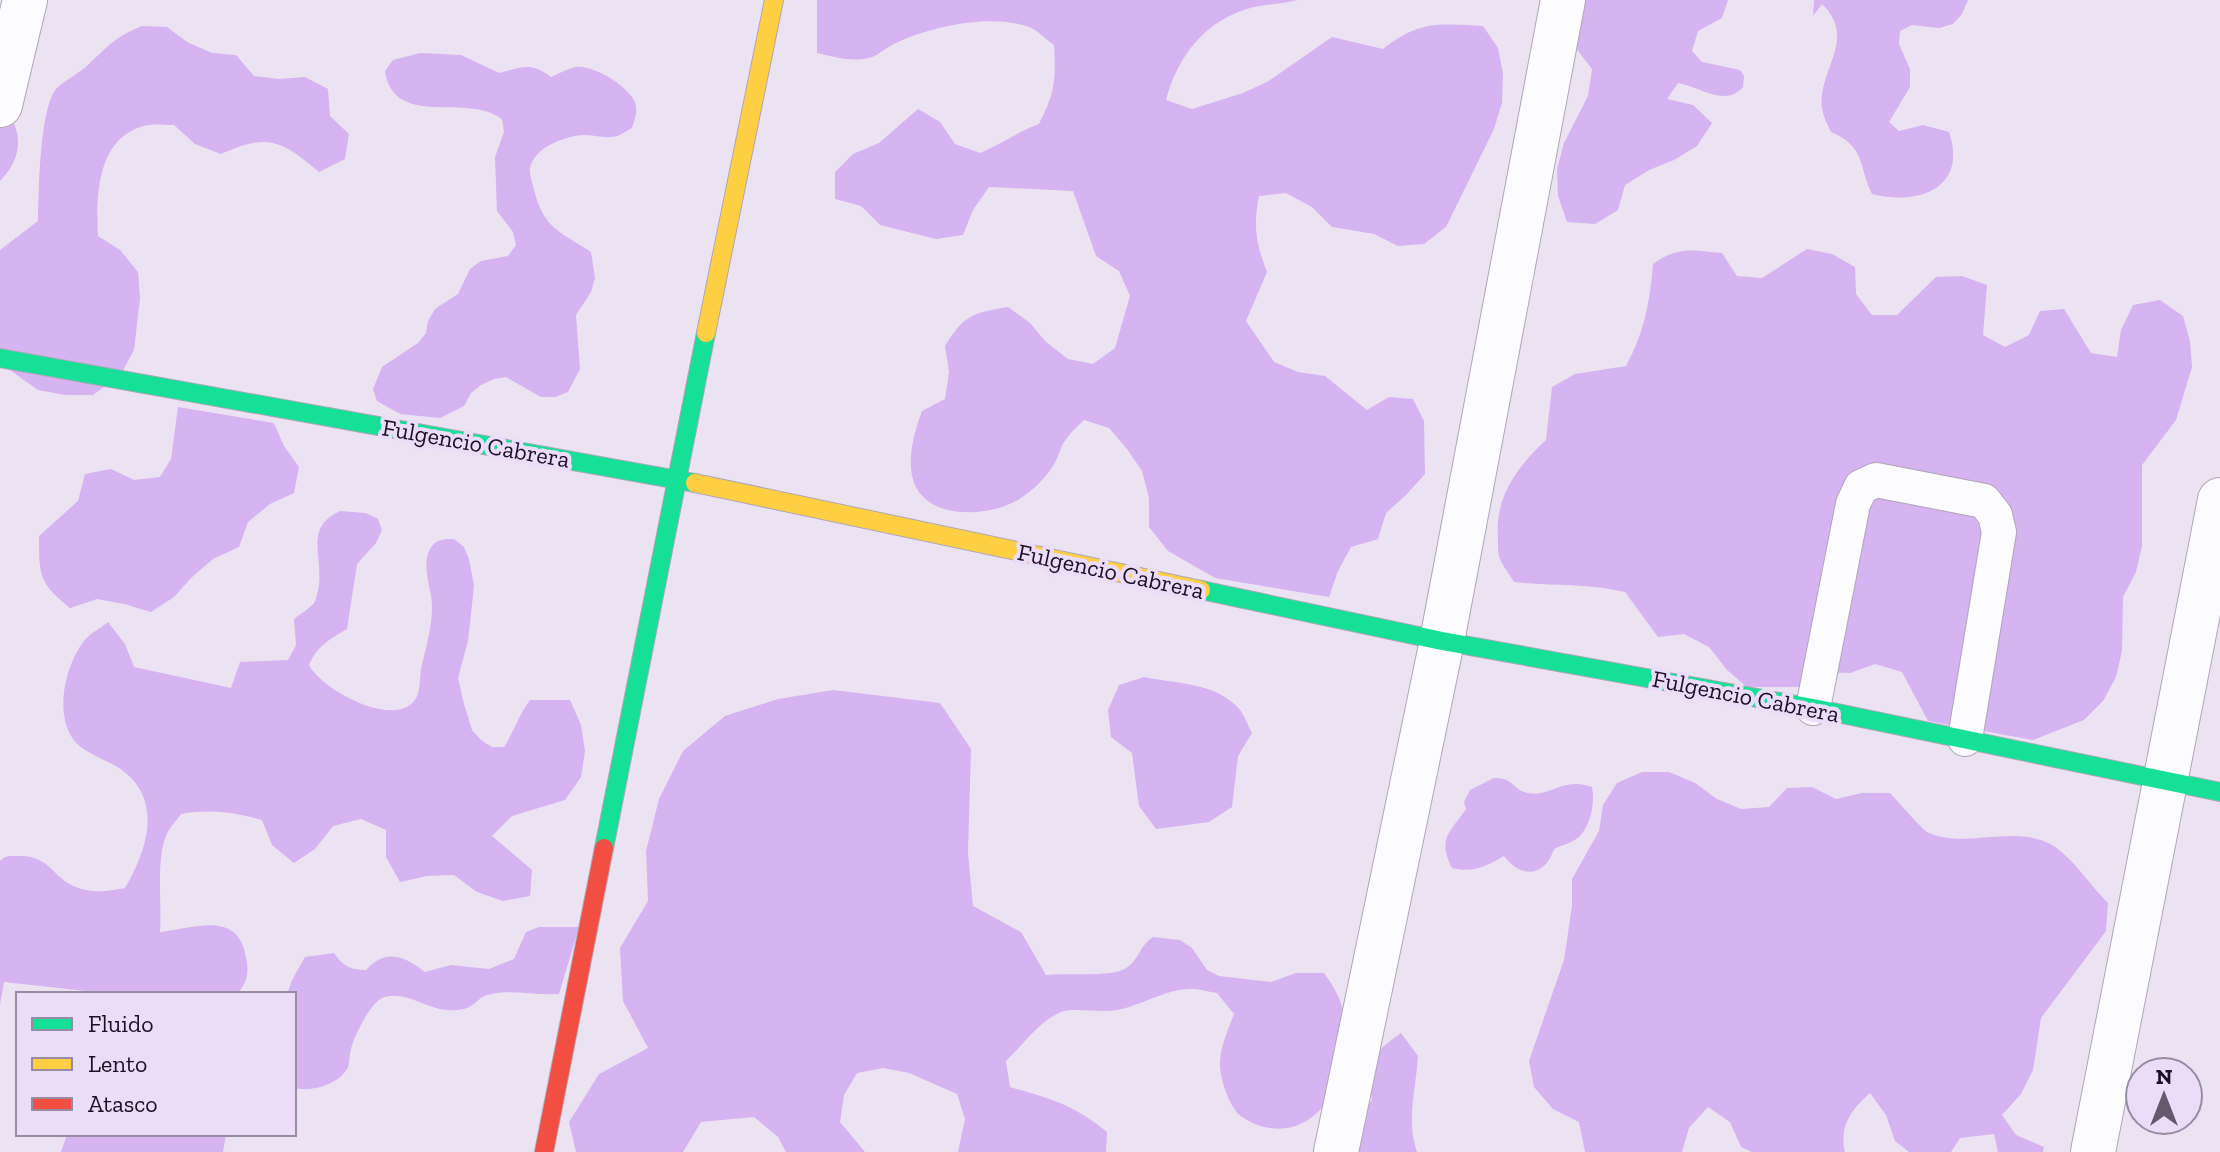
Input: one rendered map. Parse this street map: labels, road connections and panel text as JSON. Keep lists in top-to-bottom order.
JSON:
{
  "streets": {
    "main road": ["Fulgencio Cabrera"]
  },
  "legend": ["Fluido", "Lento", "Atasco"],
  "north": "top"
}
